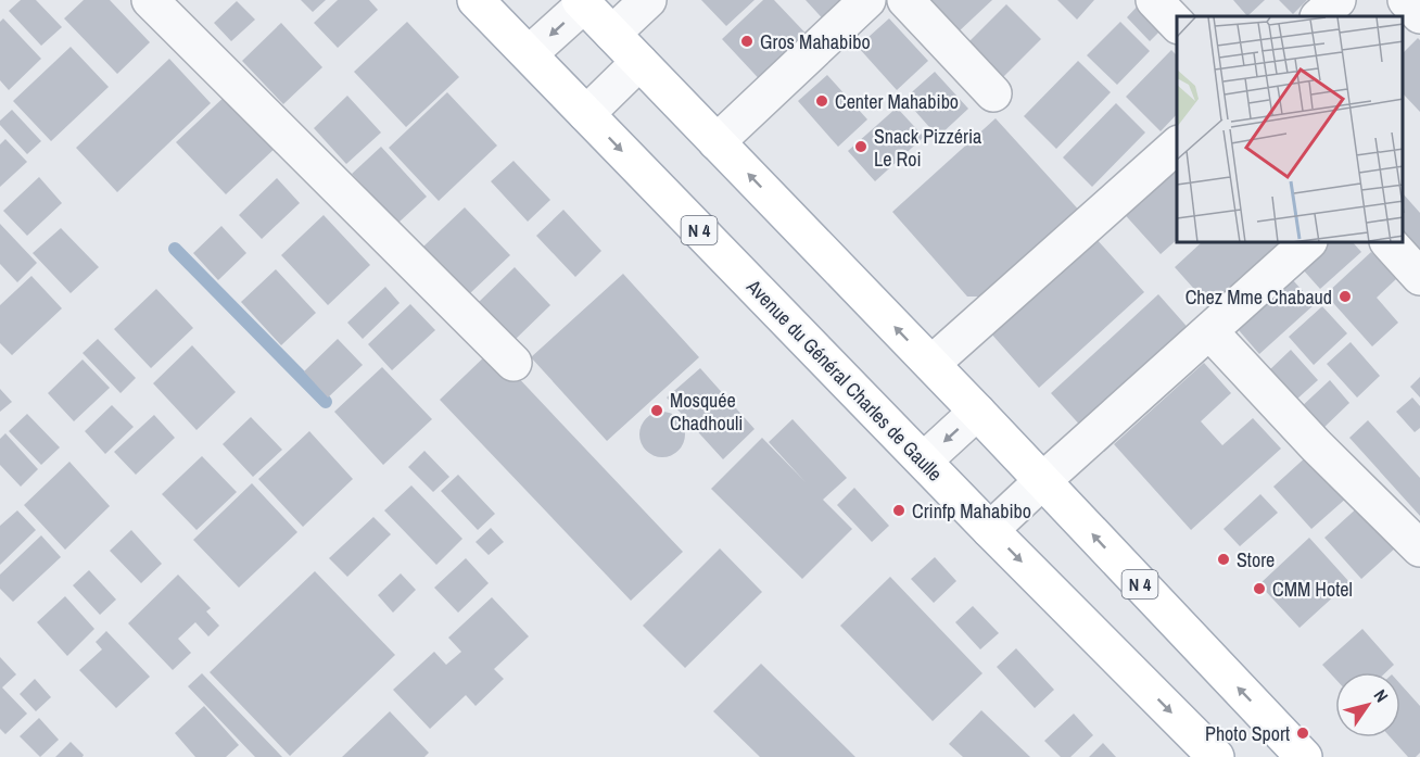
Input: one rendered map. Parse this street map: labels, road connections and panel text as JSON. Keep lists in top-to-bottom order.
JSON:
{
  "streets": {
    "main road": ["N 4", "Avenue du Général Charles de Gaulle"]
  },
  "places": [
    "Gros Mahabibo",
    "Center Mahabibo",
    "Snack Pizzéria Le Roi",
    "Chez Mme Chabaud",
    "Mosquée Chadhouli",
    "Crinfp Mahabibo",
    "Store",
    "CMM Hotel",
    "Photo Sport"
  ],
  "north": "top right"
}
